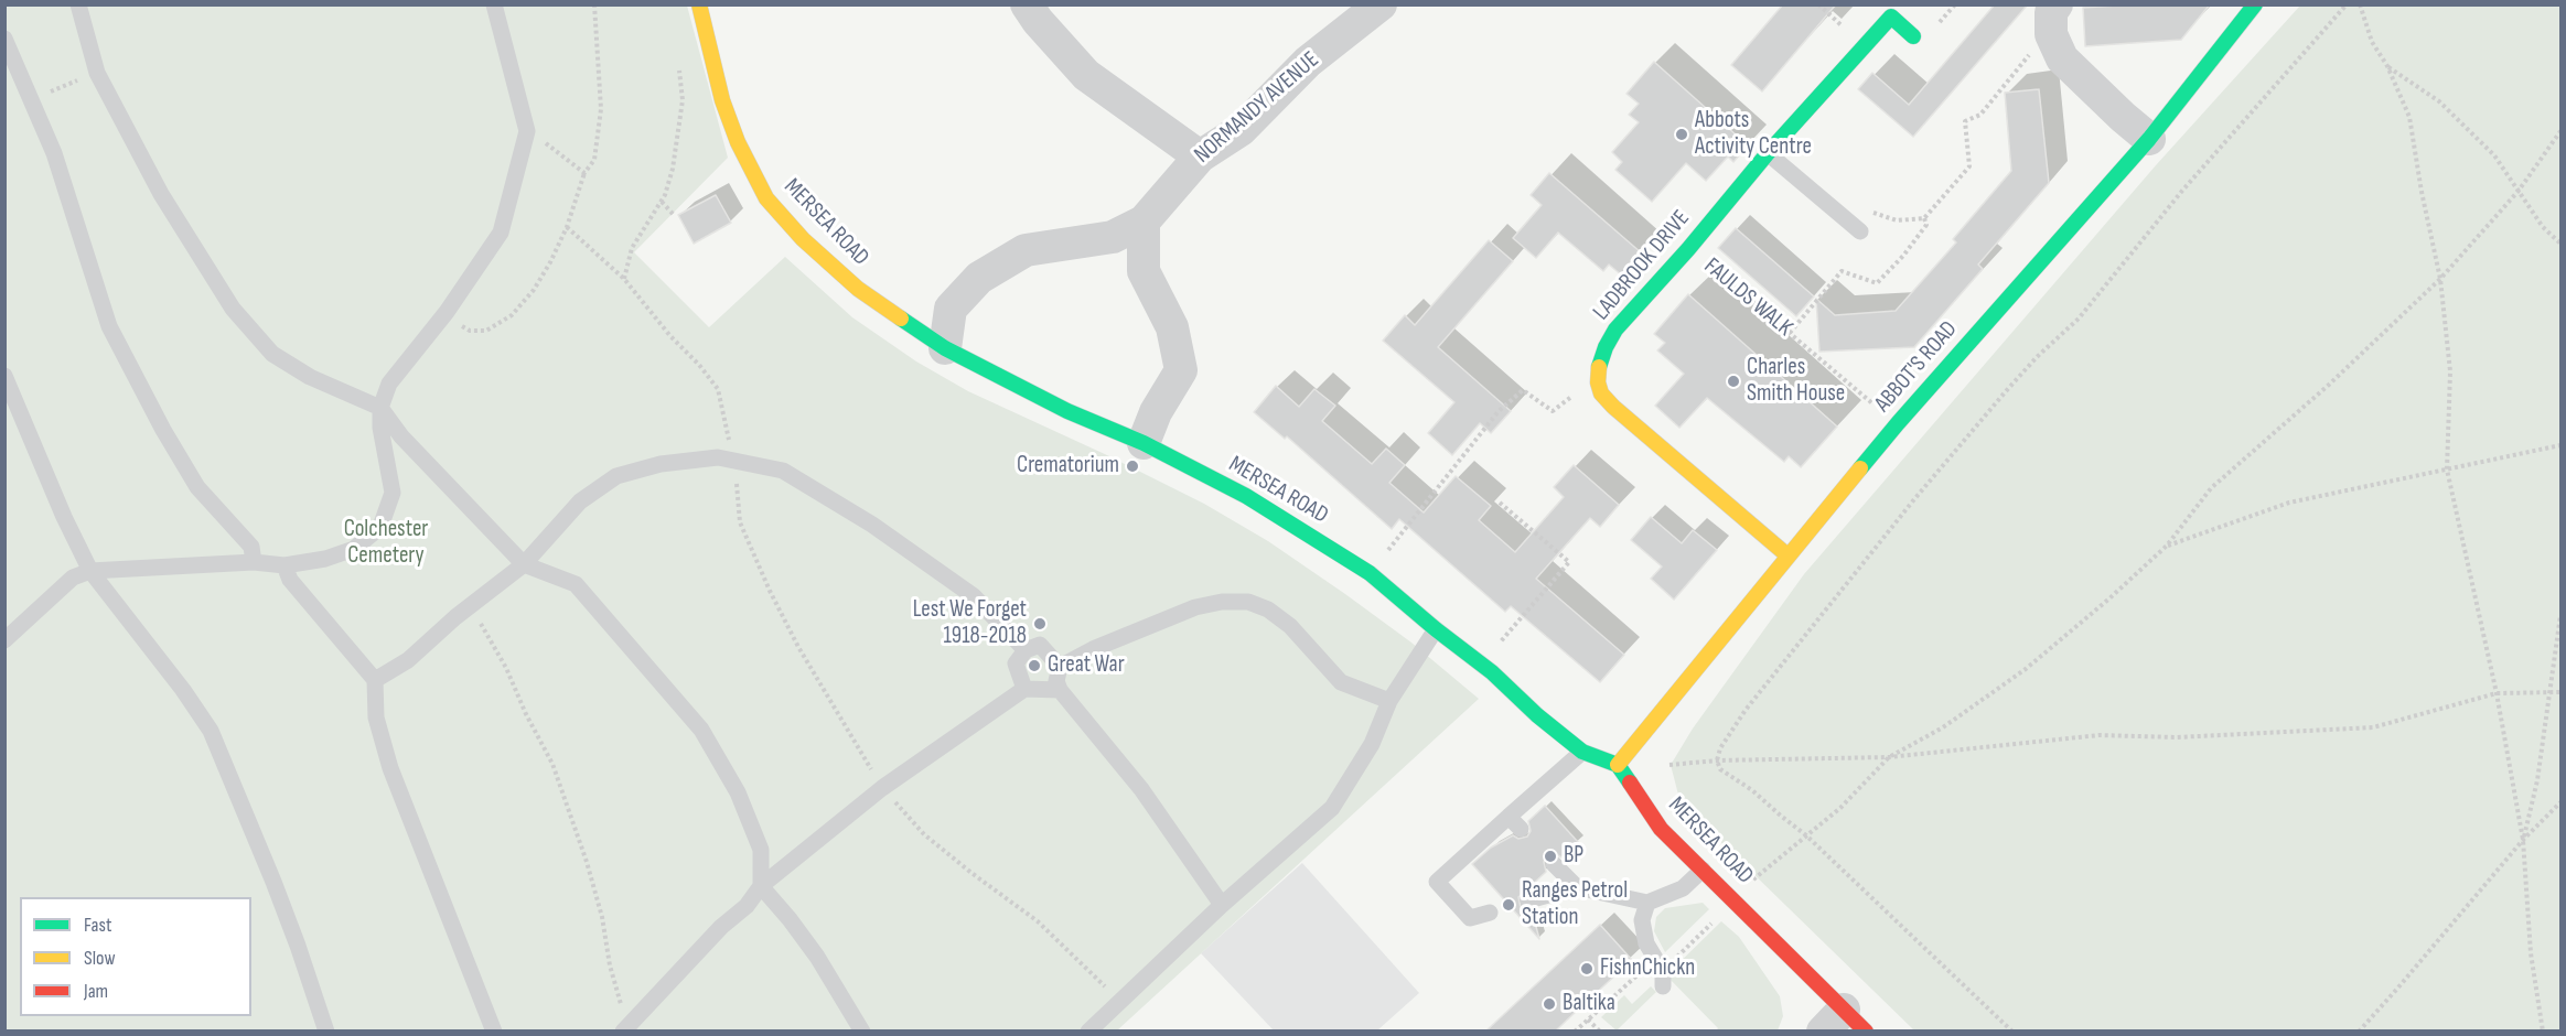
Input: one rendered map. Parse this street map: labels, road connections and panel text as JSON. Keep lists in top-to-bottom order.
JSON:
{
  "streets": {
    "street": [
      "NORMANDY AVENUE",
      "MERSEA ROAD",
      "LADBROOK DRIVE",
      "ABBOT'S ROAD"
    ],
    "path": ["FAULDS WALK"]
  },
  "crossings": [
    ["NORMANDY AVENUE", "MERSEA ROAD"],
    ["MERSEA ROAD", "ABBOT'S ROAD"],
    ["LADBROOK DRIVE", "FAULDS WALK"],
    ["FAULDS WALK", "ABBOT'S ROAD"]
  ],
  "parks": ["Colchester Cemetery"],
  "places": [
    "Abbots Activity Centre",
    "Charles Smith House",
    "Crematorium",
    "Lest We Forget 1918-2018",
    "Great War",
    "BP",
    "Ranges Petrol Station",
    "FishnChickn",
    "Baltika"
  ],
  "legend": ["Fast", "Slow", "Jam"]
}
